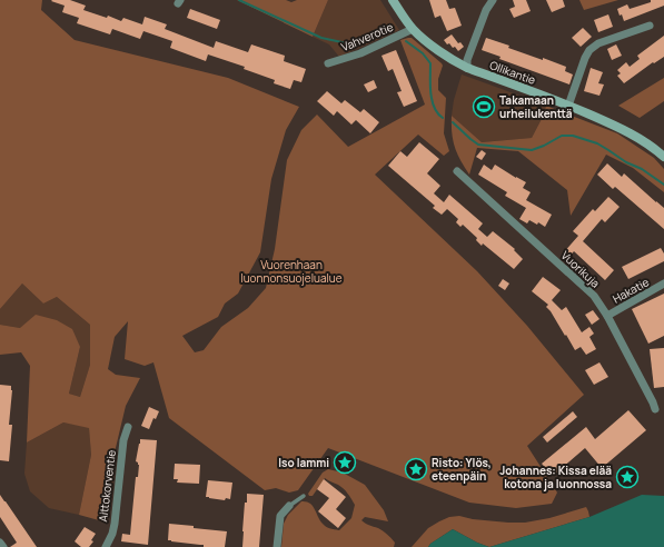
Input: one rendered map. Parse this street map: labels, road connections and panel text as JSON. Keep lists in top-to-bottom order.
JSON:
{
  "streets": {
    "street": [
      "Vahverotie",
      "Ollikantie",
      "Vuorikuja",
      "Hakatie",
      "Aittokorventie"
    ]
  },
  "crossings": [
    ["Vahverotie", "Ollikantie"],
    ["Vuorikuja", "Hakatie"]
  ],
  "parks": ["Vuorenhaan luonnonsuojelualue"],
  "places": {
    "sports": ["Takamaan urheilukenttä"],
    "place": ["Iso lammi", "Risto: Ylös, eteenpäin", "Johannes: Kissa elää kotona ja luonnossa"]
  }
}
